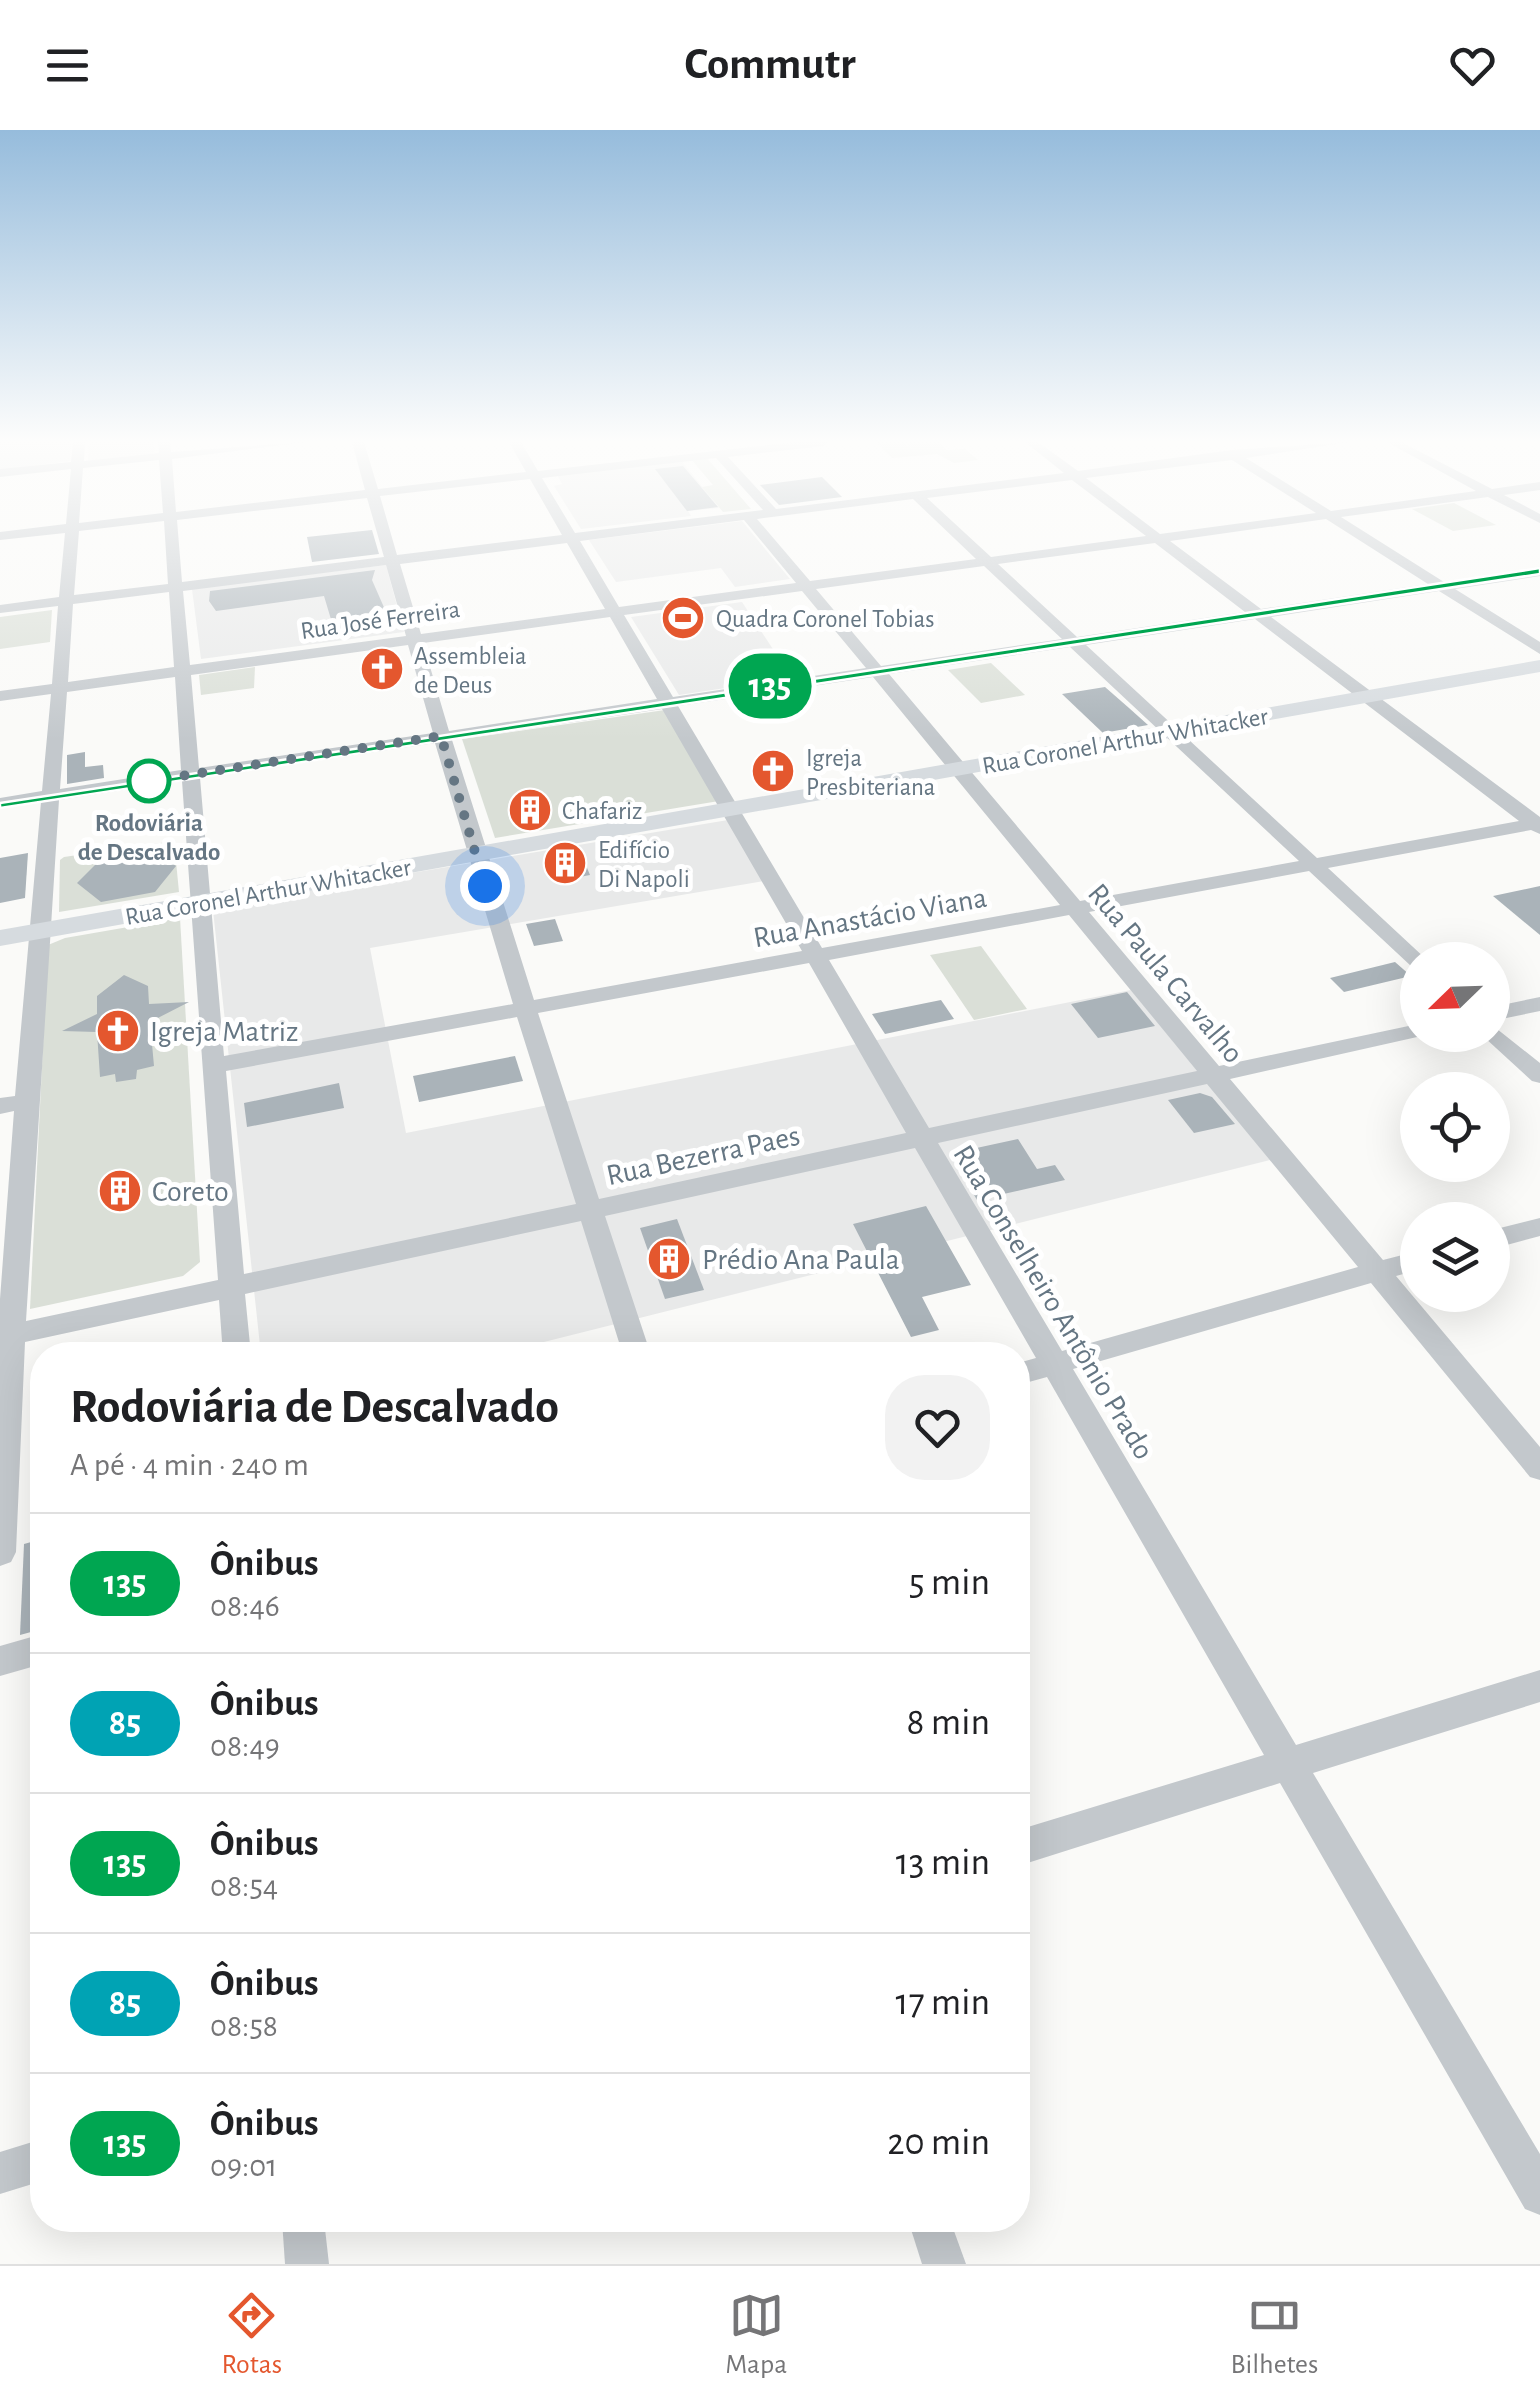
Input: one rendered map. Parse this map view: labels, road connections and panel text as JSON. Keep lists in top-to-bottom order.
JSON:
{
  "streets": {
    "main road": ["Rua Coronel Arthur Whitacker"],
    "street": [
      "Rua José Ferreira",
      "Rua Anastácio Viana",
      "Rua Paula Carvalho",
      "Rua Bezerra Paes",
      "Rua Conselheiro Antônio Prado"
    ]
  },
  "crossings": [
    ["Rua José Ferreira", "Rua Paula Carvalho"],
    ["Rua José Ferreira", "Rua Conselheiro Antônio Prado"],
    ["Rua Coronel Arthur Whitacker", "Rua Paula Carvalho"],
    ["Rua Coronel Arthur Whitacker", "Rua Conselheiro Antônio Prado"],
    ["Rua Anastácio Viana", "Rua Paula Carvalho"],
    ["Rua Anastácio Viana", "Rua Conselheiro Antônio Prado"],
    ["Rua Paula Carvalho", "Rua Bezerra Paes"],
    ["Rua Bezerra Paes", "Rua Conselheiro Antônio Prado"]
  ],
  "places": {
    "sports": ["Quadra Coronel Tobias"],
    "church": ["Assembleia de Deus", "Igreja Presbiteriana", "Igreja Matriz"],
    "other": ["Rodoviária de Descalvado"],
    "building": [
      "Chafariz",
      "Edifício Di Napoli",
      "Coreto",
      "Prédio Ana Paula"
    ]
  },
  "lines": ["bus line 135"],
  "north": "bottom left",
  "page": {
    "header": "Commutr",
    "on_map": "135",
    "heading": ["Rodoviária de Descalvado", "A pé · 4 min · 240 m"],
    "list": [
      {
        "mark": "135",
        "name": "Ônibus",
        "note": "08:46",
        "value": "5 min"
      },
      {
        "mark": "85",
        "name": "Ônibus",
        "note": "08:49",
        "value": "8 min"
      },
      {
        "mark": "135",
        "name": "Ônibus",
        "note": "08:54",
        "value": "13 min"
      },
      {
        "mark": "85",
        "name": "Ônibus",
        "note": "08:58",
        "value": "17 min"
      },
      {
        "mark": "135",
        "name": "Ônibus",
        "note": "09:01",
        "value": "20 min"
      }
    ],
    "tabs": ["Rotas", "Mapa", "Bilhetes"]
  }
}
